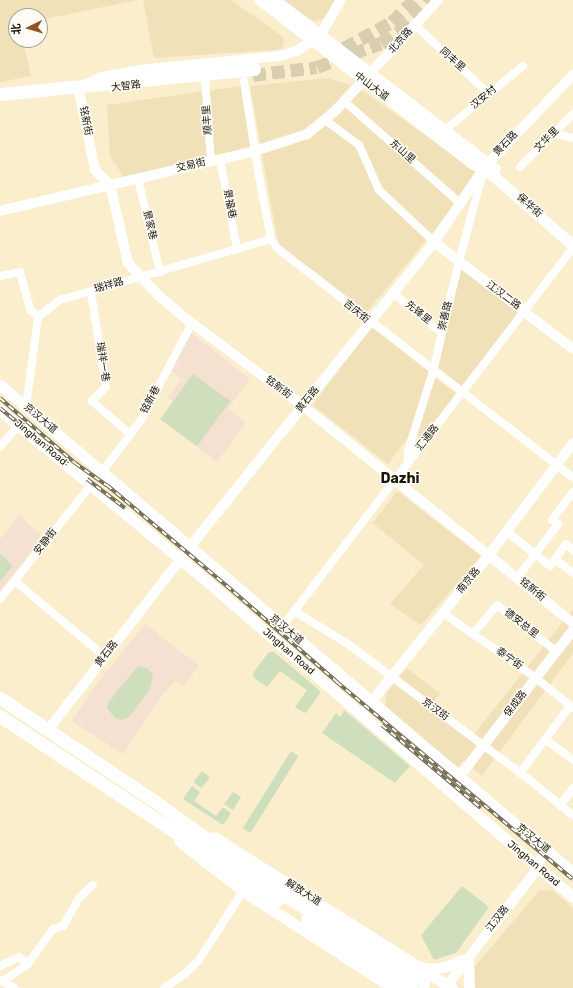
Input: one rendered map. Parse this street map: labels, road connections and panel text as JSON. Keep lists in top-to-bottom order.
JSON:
{
  "streets": {
    "main road": [
      "大智路",
      "中山大道",
      "保华街",
      "京汉大道",
      "Jinghan Road",
      "解放大道"
    ],
    "street": [
      "北京路",
      "同丰里",
      "汉安村",
      "顺丰里",
      "铭新街",
      "文华里",
      "黄石路",
      "东山里",
      "交易街",
      "景福巷",
      "景家巷",
      "瑞祥路",
      "江汉二路",
      "吉庆街",
      "先锋里",
      "崇善路",
      "瑞祥一巷",
      "铭新巷",
      "汇通路",
      "安静街",
      "南京路",
      "德安总里",
      "泰宁街",
      "保成路",
      "京汉街",
      "江汉路"
    ]
  },
  "crossings": [
    ["北京路", "同丰里"],
    ["北京路", "中山大道"],
    ["北京路", "交易街"],
    ["同丰里", "汉安村"],
    ["大智路", "中山大道"],
    ["大智路", "顺丰里"],
    ["大智路", "铭新街"],
    ["中山大道", "汉安村"],
    ["中山大道", "黄石路"],
    ["中山大道", "交易街"],
    ["中山大道", "保华街"],
    ["中山大道", "崇善路"],
    ["顺丰里", "交易街"],
    ["顺丰里", "景福巷"],
    ["铭新街", "黄石路"],
    ["铭新街", "交易街"],
    ["铭新街", "瑞祥路"],
    ["铭新街", "铭新巷"],
    ["铭新街", "汇通路"],
    ["铭新街", "南京路"],
    ["黄石路", "东山里"],
    ["黄石路", "保华街"],
    ["黄石路", "江汉二路"],
    ["黄石路", "吉庆街"],
    ["黄石路", "先锋里"],
    ["黄石路", "崇善路"],
    ["黄石路", "京汉大道"],
    ["黄石路", "Jinghan Road"],
    ["黄石路", "解放大道"],
    ["东山里", "交易街"],
    ["交易街", "景福巷"],
    ["交易街", "景家巷"],
    ["景福巷", "瑞祥路"],
    ["保华街", "崇善路"],
    ["保华街", "汇通路"],
    ["景家巷", "瑞祥路"],
    ["瑞祥路", "吉庆街"],
    ["瑞祥路", "瑞祥一巷"],
    ["江汉二路", "崇善路"],
    ["江汉二路", "汇通路"],
    ["吉庆街", "崇善路"],
    ["吉庆街", "汇通路"],
    ["吉庆街", "南京路"],
    ["先锋里", "崇善路"],
    ["崇善路", "汇通路"],
    ["瑞祥一巷", "铭新巷"],
    ["铭新巷", "京汉大道"],
    ["京汉大道", "汇通路"],
    ["京汉大道", "南京路"],
    ["京汉大道", "保成路"],
    ["京汉大道", "江汉路"],
    ["汇通路", "京汉街"],
    ["Jinghan Road", "安静街"],
    ["Jinghan Road", "南京路"],
    ["Jinghan Road", "江汉路"],
    ["南京路", "泰宁街"],
    ["南京路", "京汉街"],
    ["德安总里", "泰宁街"],
    ["德安总里", "保成路"],
    ["泰宁街", "保成路"],
    ["保成路", "京汉街"],
    ["解放大道", "江汉路"]
  ],
  "districts": ["Dazhi"],
  "north": "left"
}
